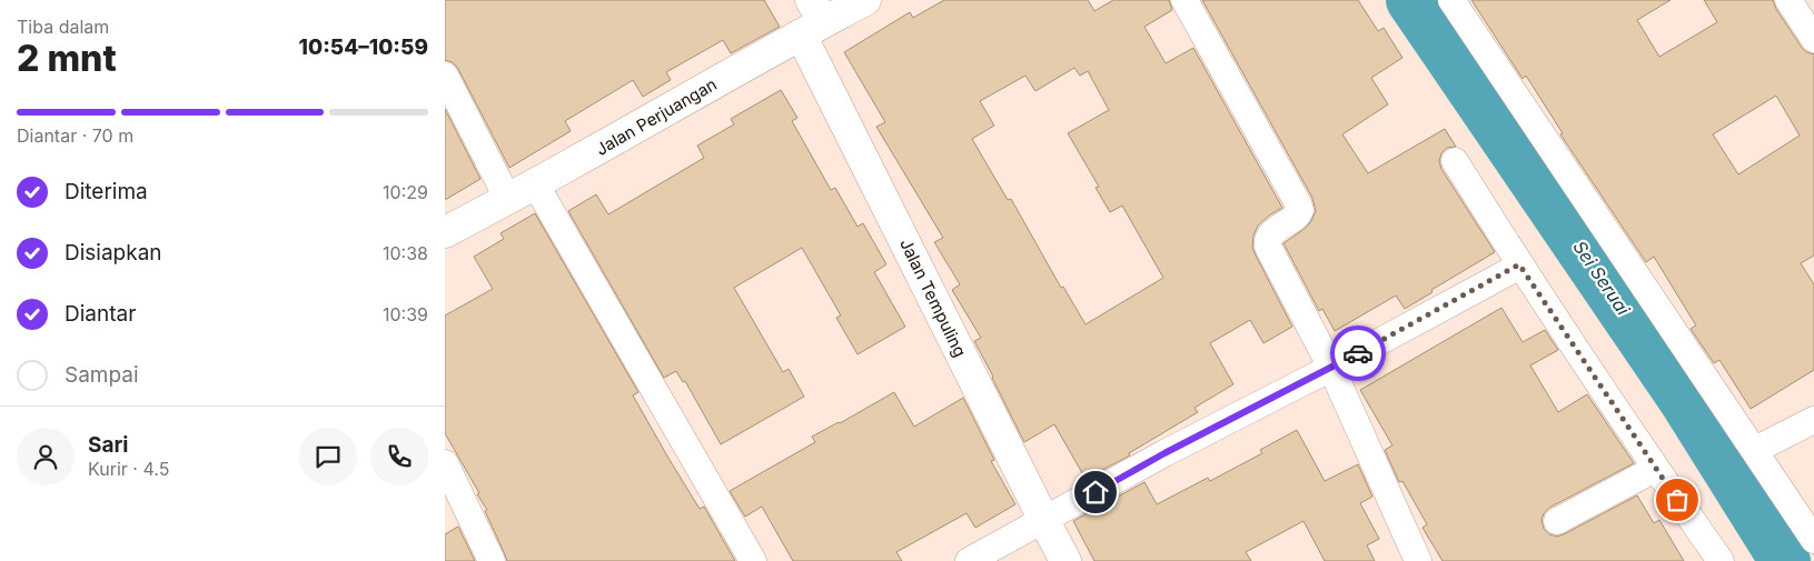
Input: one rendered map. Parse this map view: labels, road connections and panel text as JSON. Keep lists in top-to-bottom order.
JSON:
{
  "streets": {
    "street": ["Jalan Perjuangan", "Jalan Tempuling"]
  },
  "crossings": [
    ["Jalan Perjuangan", "Jalan Tempuling"]
  ],
  "water": ["Sei Seruai"],
  "page": {
    "heading": ["2 mnt", "Tiba dalam", "10:54–10:59"],
    "panel": ["Sari", "Kurir · 4.5"],
    "bar": "Diantar · 70 m",
    "list": [
      ["Diterima", "10:29"],
      ["Disiapkan", "10:38"],
      ["Diantar", "10:39"],
      "Sampai"
    ]
  }
}
